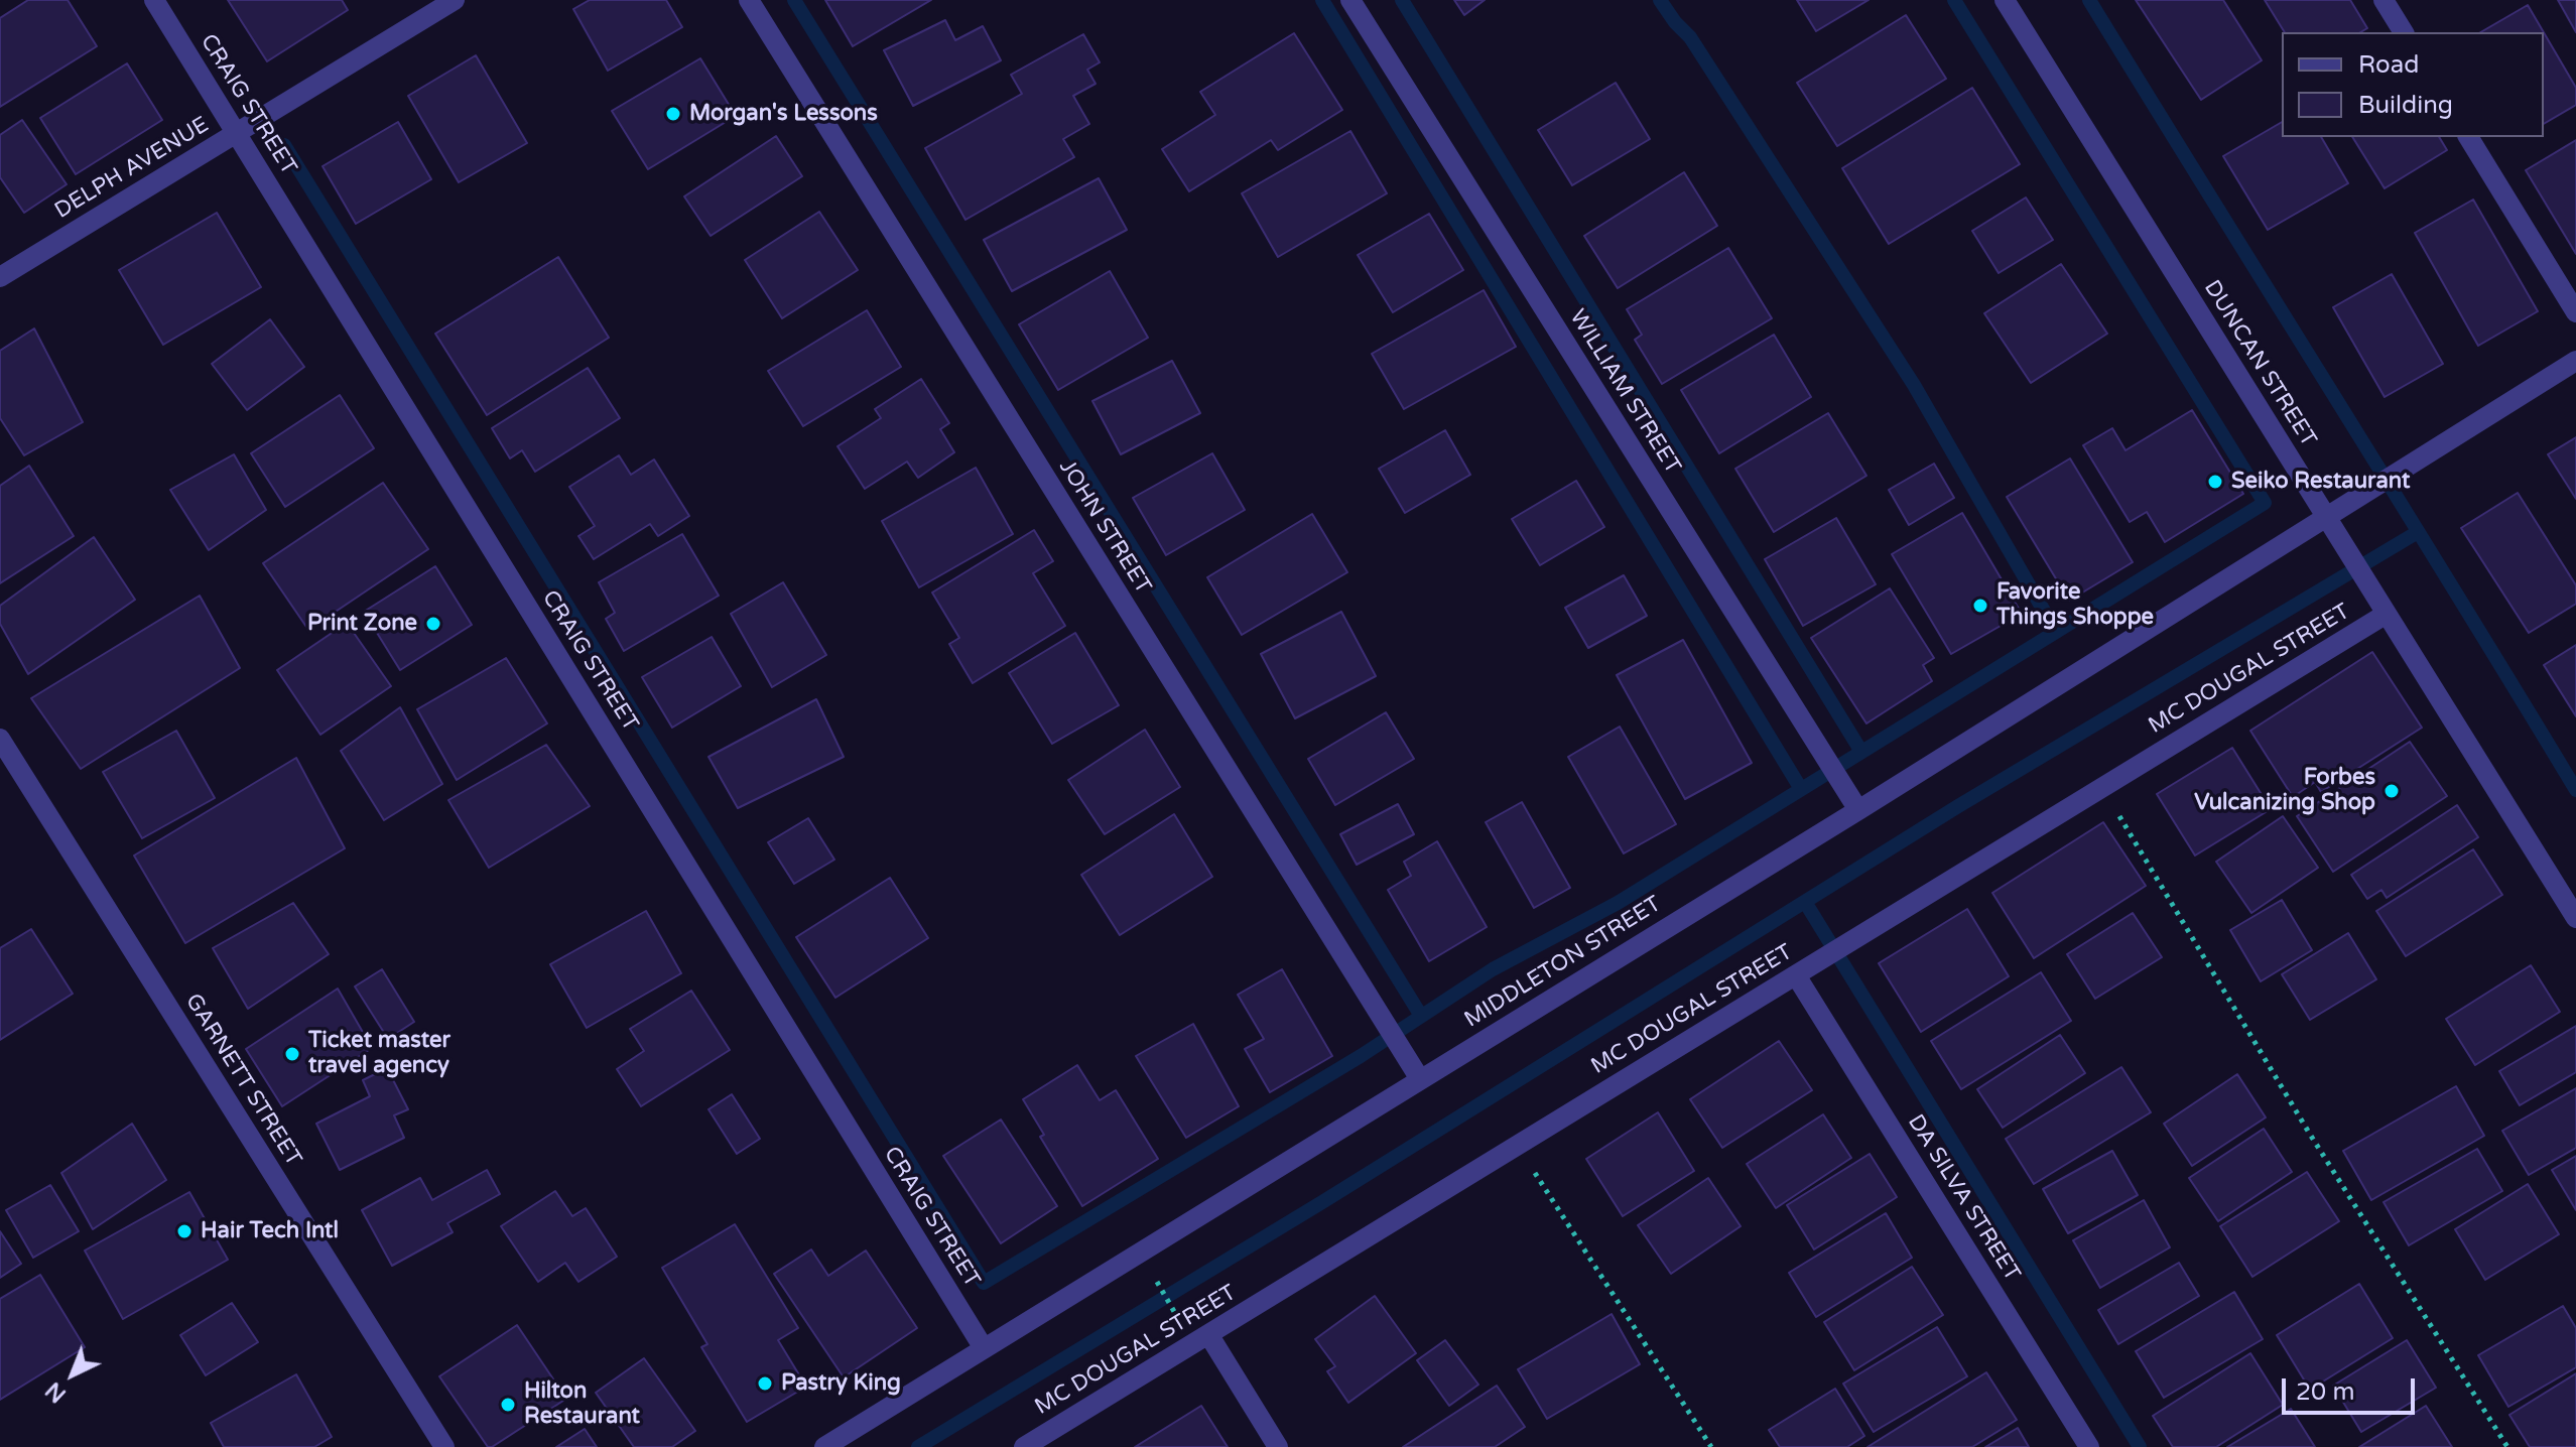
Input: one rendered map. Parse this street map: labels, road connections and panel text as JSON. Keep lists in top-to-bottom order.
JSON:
{
  "streets": {
    "street": [
      "CRAIG STREET",
      "DELPH AVENUE",
      "DUNCAN STREET",
      "WILLIAM STREET",
      "JOHN STREET",
      "MC DOUGAL STREET",
      "MIDDLETON STREET",
      "GARNETT STREET",
      "DA SILVA STREET"
    ]
  },
  "crossings": [
    ["CRAIG STREET", "DELPH AVENUE"],
    ["CRAIG STREET", "MIDDLETON STREET"],
    ["DUNCAN STREET", "MC DOUGAL STREET"],
    ["DUNCAN STREET", "MIDDLETON STREET"],
    ["WILLIAM STREET", "MIDDLETON STREET"],
    ["JOHN STREET", "MIDDLETON STREET"],
    ["MC DOUGAL STREET", "DA SILVA STREET"]
  ],
  "places": [
    "Morgan's Lessons",
    "Seiko Restaurant",
    "Favorite Things Shoppe",
    "Print Zone",
    "Forbes Vulcanizing Shop",
    "Ticket master travel agency",
    "Hair Tech Intl",
    "Pastry King",
    "Hilton Restaurant"
  ],
  "legend": ["Road", "Building"],
  "scale_bar": "20 m",
  "north": "bottom left"
}
